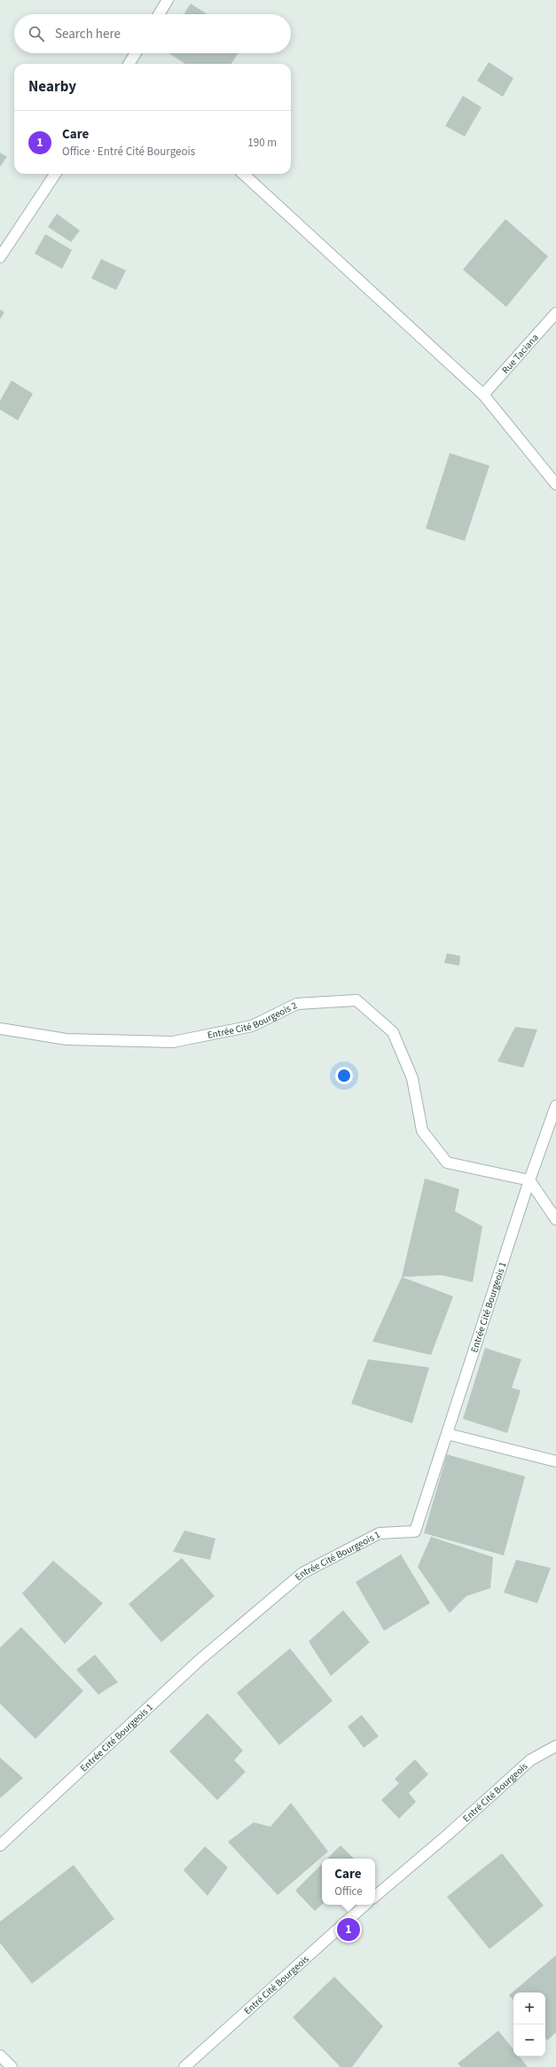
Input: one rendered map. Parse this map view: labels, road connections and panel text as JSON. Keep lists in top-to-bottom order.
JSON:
{
  "streets": {
    "street": [
      "Rue Taciana",
      "Entrée Cité Bourgeois 2",
      "Entrée Cité Bourgeois 1",
      "Entré Cité Bourgeois"
    ]
  },
  "crossings": [
    ["Entrée Cité Bourgeois 2", "Entrée Cité Bourgeois 1"]
  ],
  "page": {
    "search": "Search here",
    "heading": "Nearby",
    "list": [
      {
        "mark": "1",
        "name": "Care",
        "note": "Office · Entré Cité Bourgeois",
        "value": "190 m"
      }
    ],
    "popup": ["Care", "Office"],
    "pins": "1",
    "map_buttons": ["+", "−"]
  }
}
